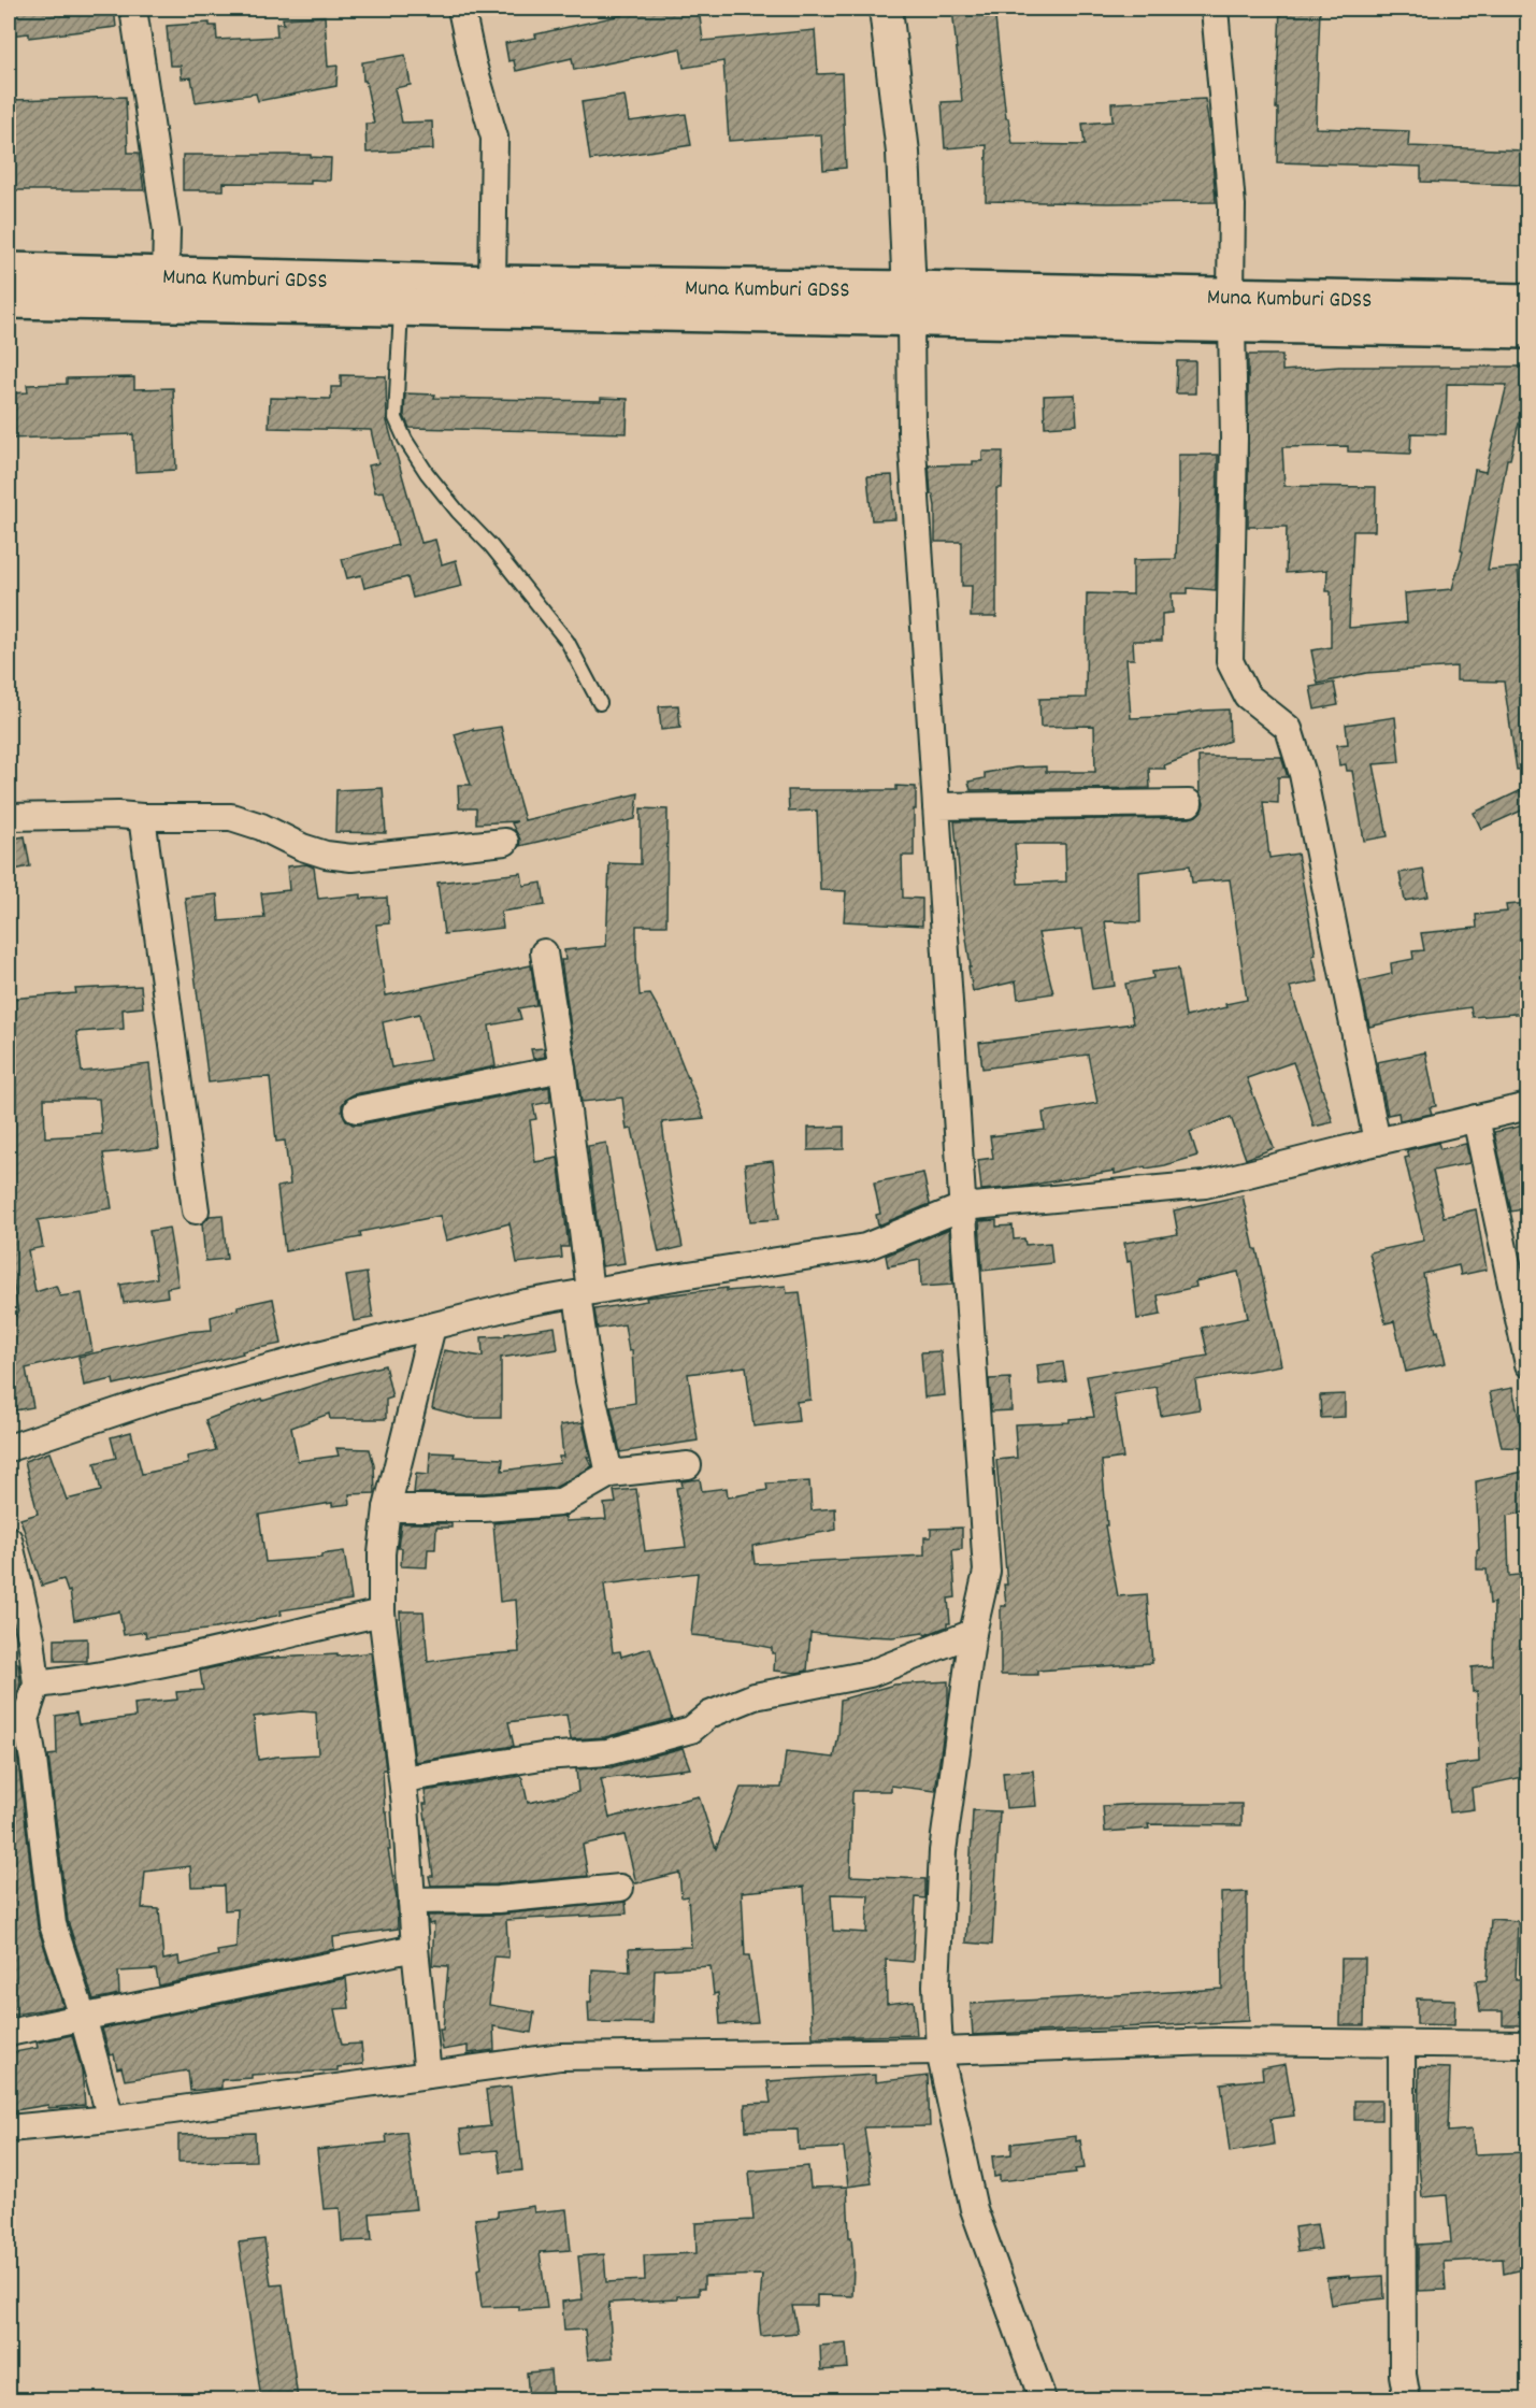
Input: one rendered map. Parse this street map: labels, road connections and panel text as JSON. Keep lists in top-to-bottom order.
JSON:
{
  "streets": {
    "highway": ["Muna Kumburi GDSS"]
  }
}
